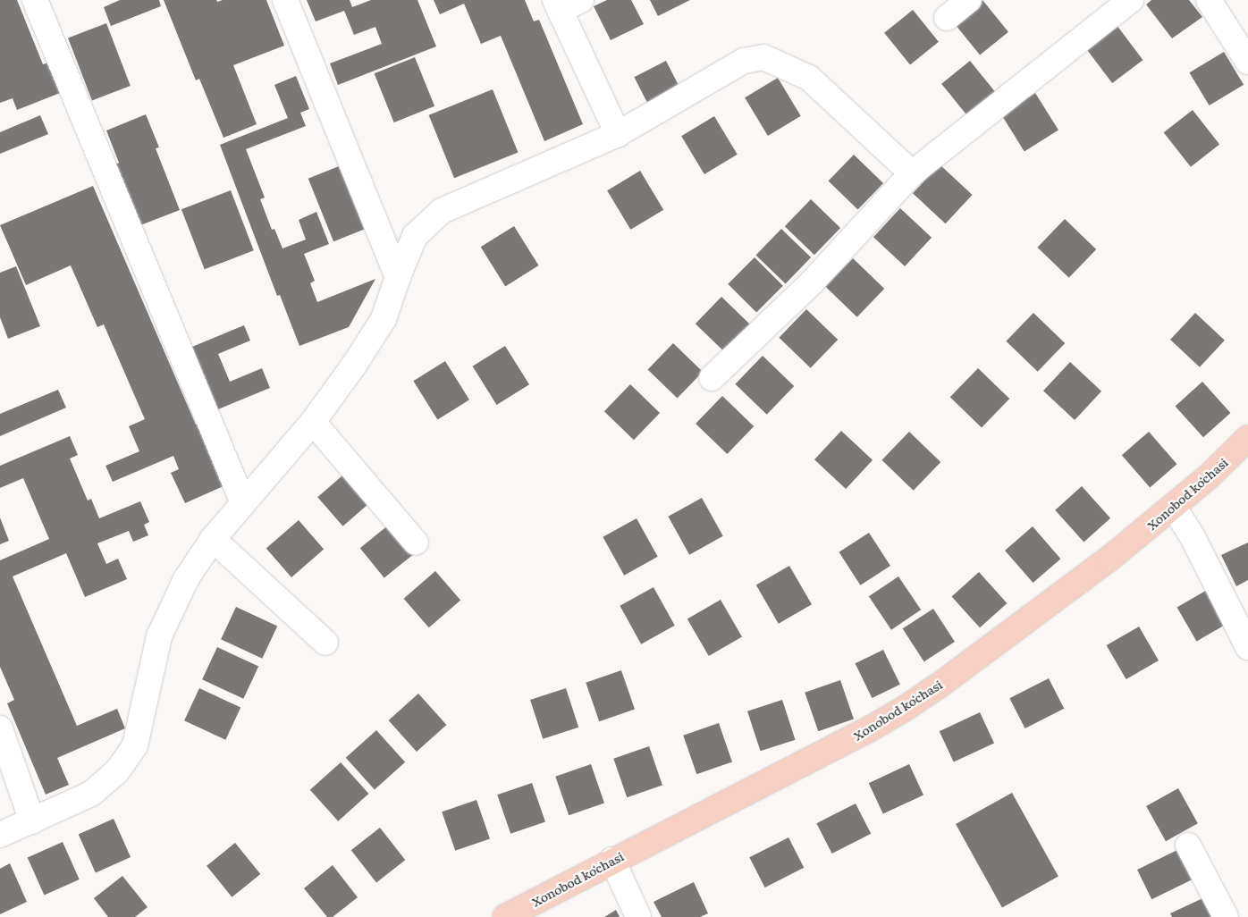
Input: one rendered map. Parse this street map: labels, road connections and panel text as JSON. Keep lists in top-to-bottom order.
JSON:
{
  "streets": {
    "main road": ["Xonobod koʻchasi"]
  }
}
